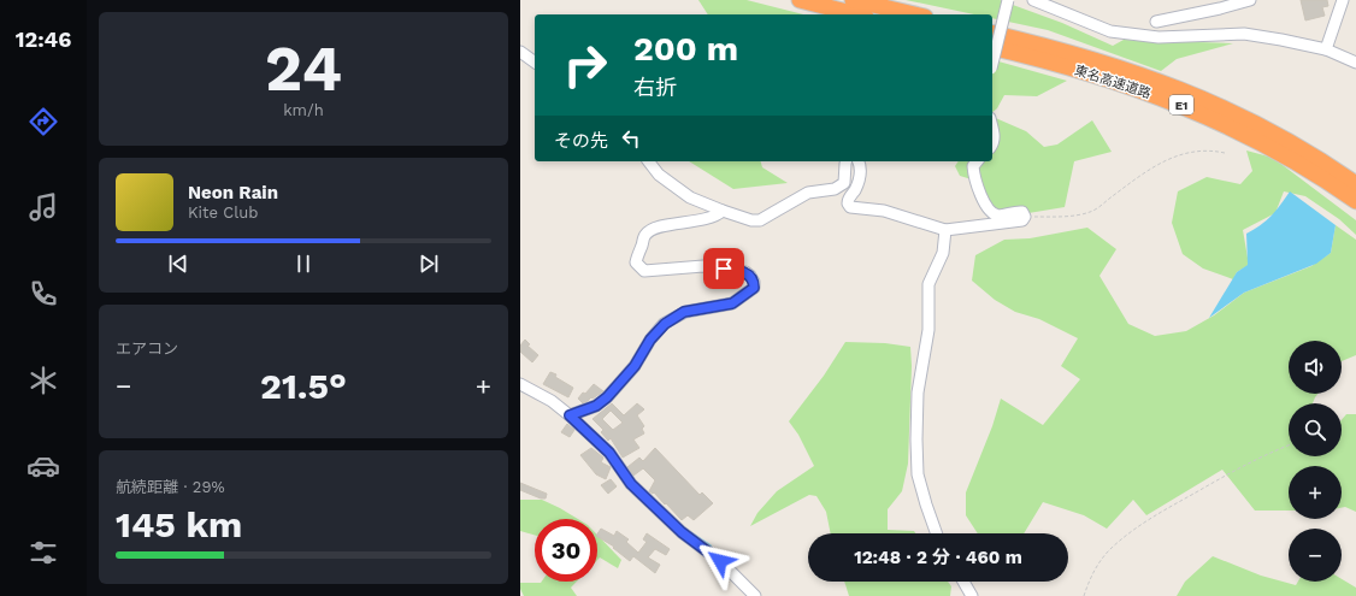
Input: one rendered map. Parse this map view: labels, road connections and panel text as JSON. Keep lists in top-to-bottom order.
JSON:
{
  "streets": {
    "highway": ["東名高速道路", "E1"]
  },
  "page": {
    "tabs": "12:46",
    "tile": [
      ["24", "km/h"],
      "エアコン",
      ["航続距離 · 29%", "145 km"]
    ],
    "turn": ["200 m", "右折"],
    "then": "その先",
    "song": ["Neon Rain", "Kite Club"],
    "map_buttons": ["+", "−"],
    "heat": ["−", "21.5°", "+"],
    "limit": "30",
    "trip": "12:48 · 2 分 · 460 m"
  }
}
